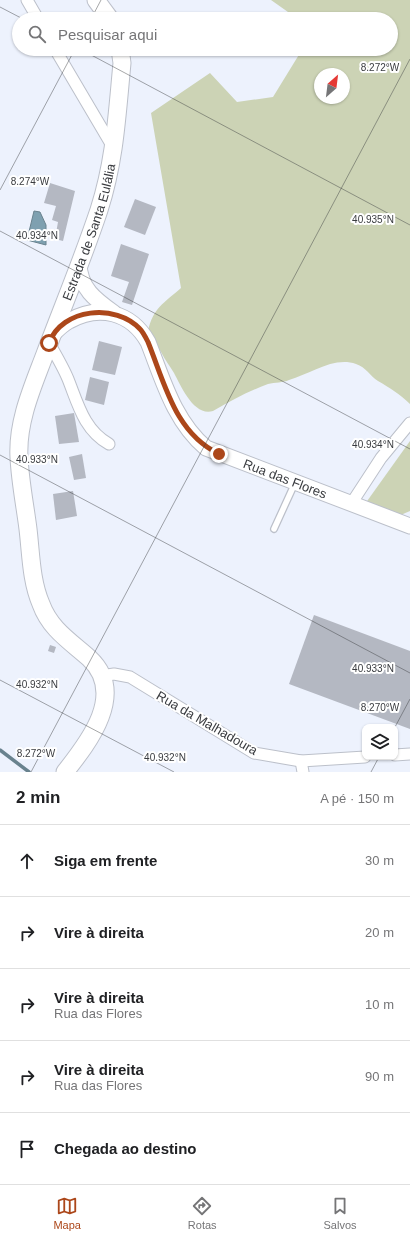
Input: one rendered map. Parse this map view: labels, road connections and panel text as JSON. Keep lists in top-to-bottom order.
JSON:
{
  "streets": {
    "main road": ["Estrada de Santa Eulália"],
    "street": ["Rua das Flores", "Rua da Malhadoura"]
  },
  "crossings": [
    ["Estrada de Santa Eulália", "Rua da Malhadoura"]
  ],
  "north": "top right",
  "page": {
    "search": "Pesquisar aqui",
    "heading": ["2 min", "A pé · 150 m"],
    "list": [
      ["Siga em frente", "30 m"],
      ["Vire à direita", "20 m"],
      ["Vire à direita", "Rua das Flores", "10 m"],
      ["Vire à direita", "Rua das Flores", "90 m"],
      "Chegada ao destino"
    ],
    "nav": ["Mapa", "Rotas", "Salvos"]
  },
  "coordinates": [
    "8.272°W",
    "8.274°W",
    "40.935°N",
    "40.934°N",
    "40.933°N",
    "40.932°N",
    "8.270°W"
  ]
}
